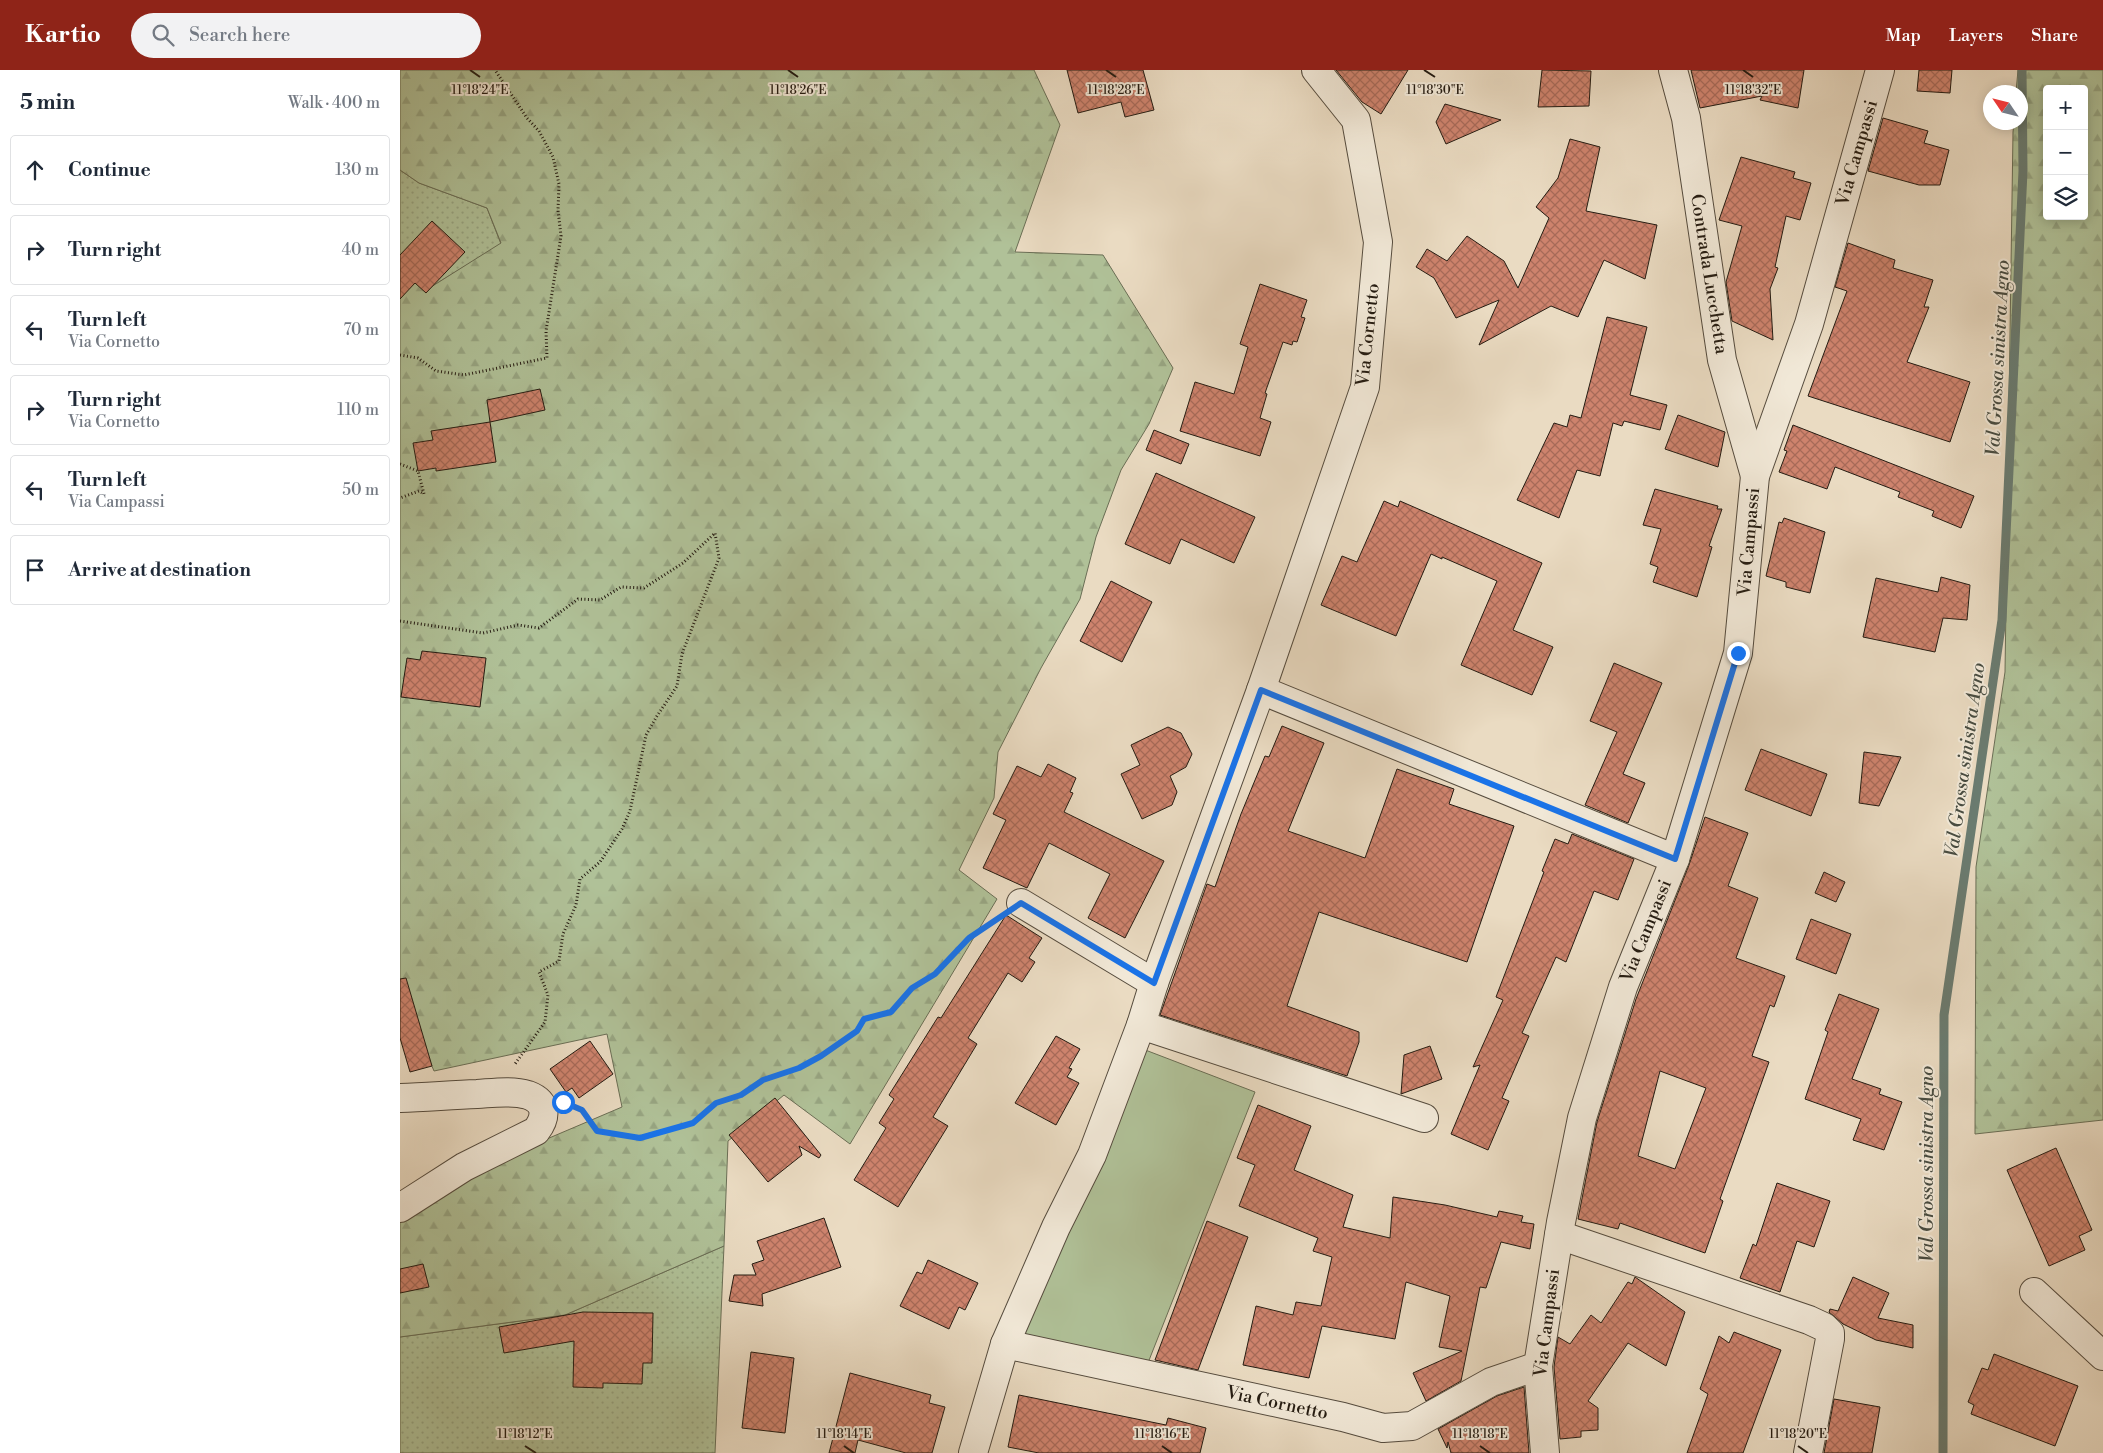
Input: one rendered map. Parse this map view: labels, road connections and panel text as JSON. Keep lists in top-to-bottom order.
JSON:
{
  "streets": {
    "street": ["Via Campassi", "Contrada Lucchetta", "Via Cornetto"]
  },
  "crossings": [
    ["Via Campassi", "Contrada Lucchetta"],
    ["Via Campassi", "Via Cornetto"]
  ],
  "water": ["Val Grossa sinistra Agno"],
  "north": "top left",
  "page": {
    "header": "Kartio",
    "search": "Search here",
    "nav": ["Map", "Layers", "Share"],
    "heading": ["5 min", "Walk · 400 m"],
    "map_buttons": ["+", "−"],
    "list": [
      ["Continue", "130 m"],
      ["Turn right", "40 m"],
      ["Turn left", "Via Cornetto", "70 m"],
      ["Turn right", "Via Cornetto", "110 m"],
      ["Turn left", "Via Campassi", "50 m"],
      "Arrive at destination"
    ]
  },
  "coordinates": [
    "11°18'24\"E",
    "11°18'28\"E",
    "11°18'30\"E",
    "11°18'32\"E",
    "11°18'26\"E",
    "11°18'12\"E",
    "11°18'14\"E",
    "11°18'16\"E",
    "11°18'18\"E",
    "11°18'20\"E"
  ]
}
